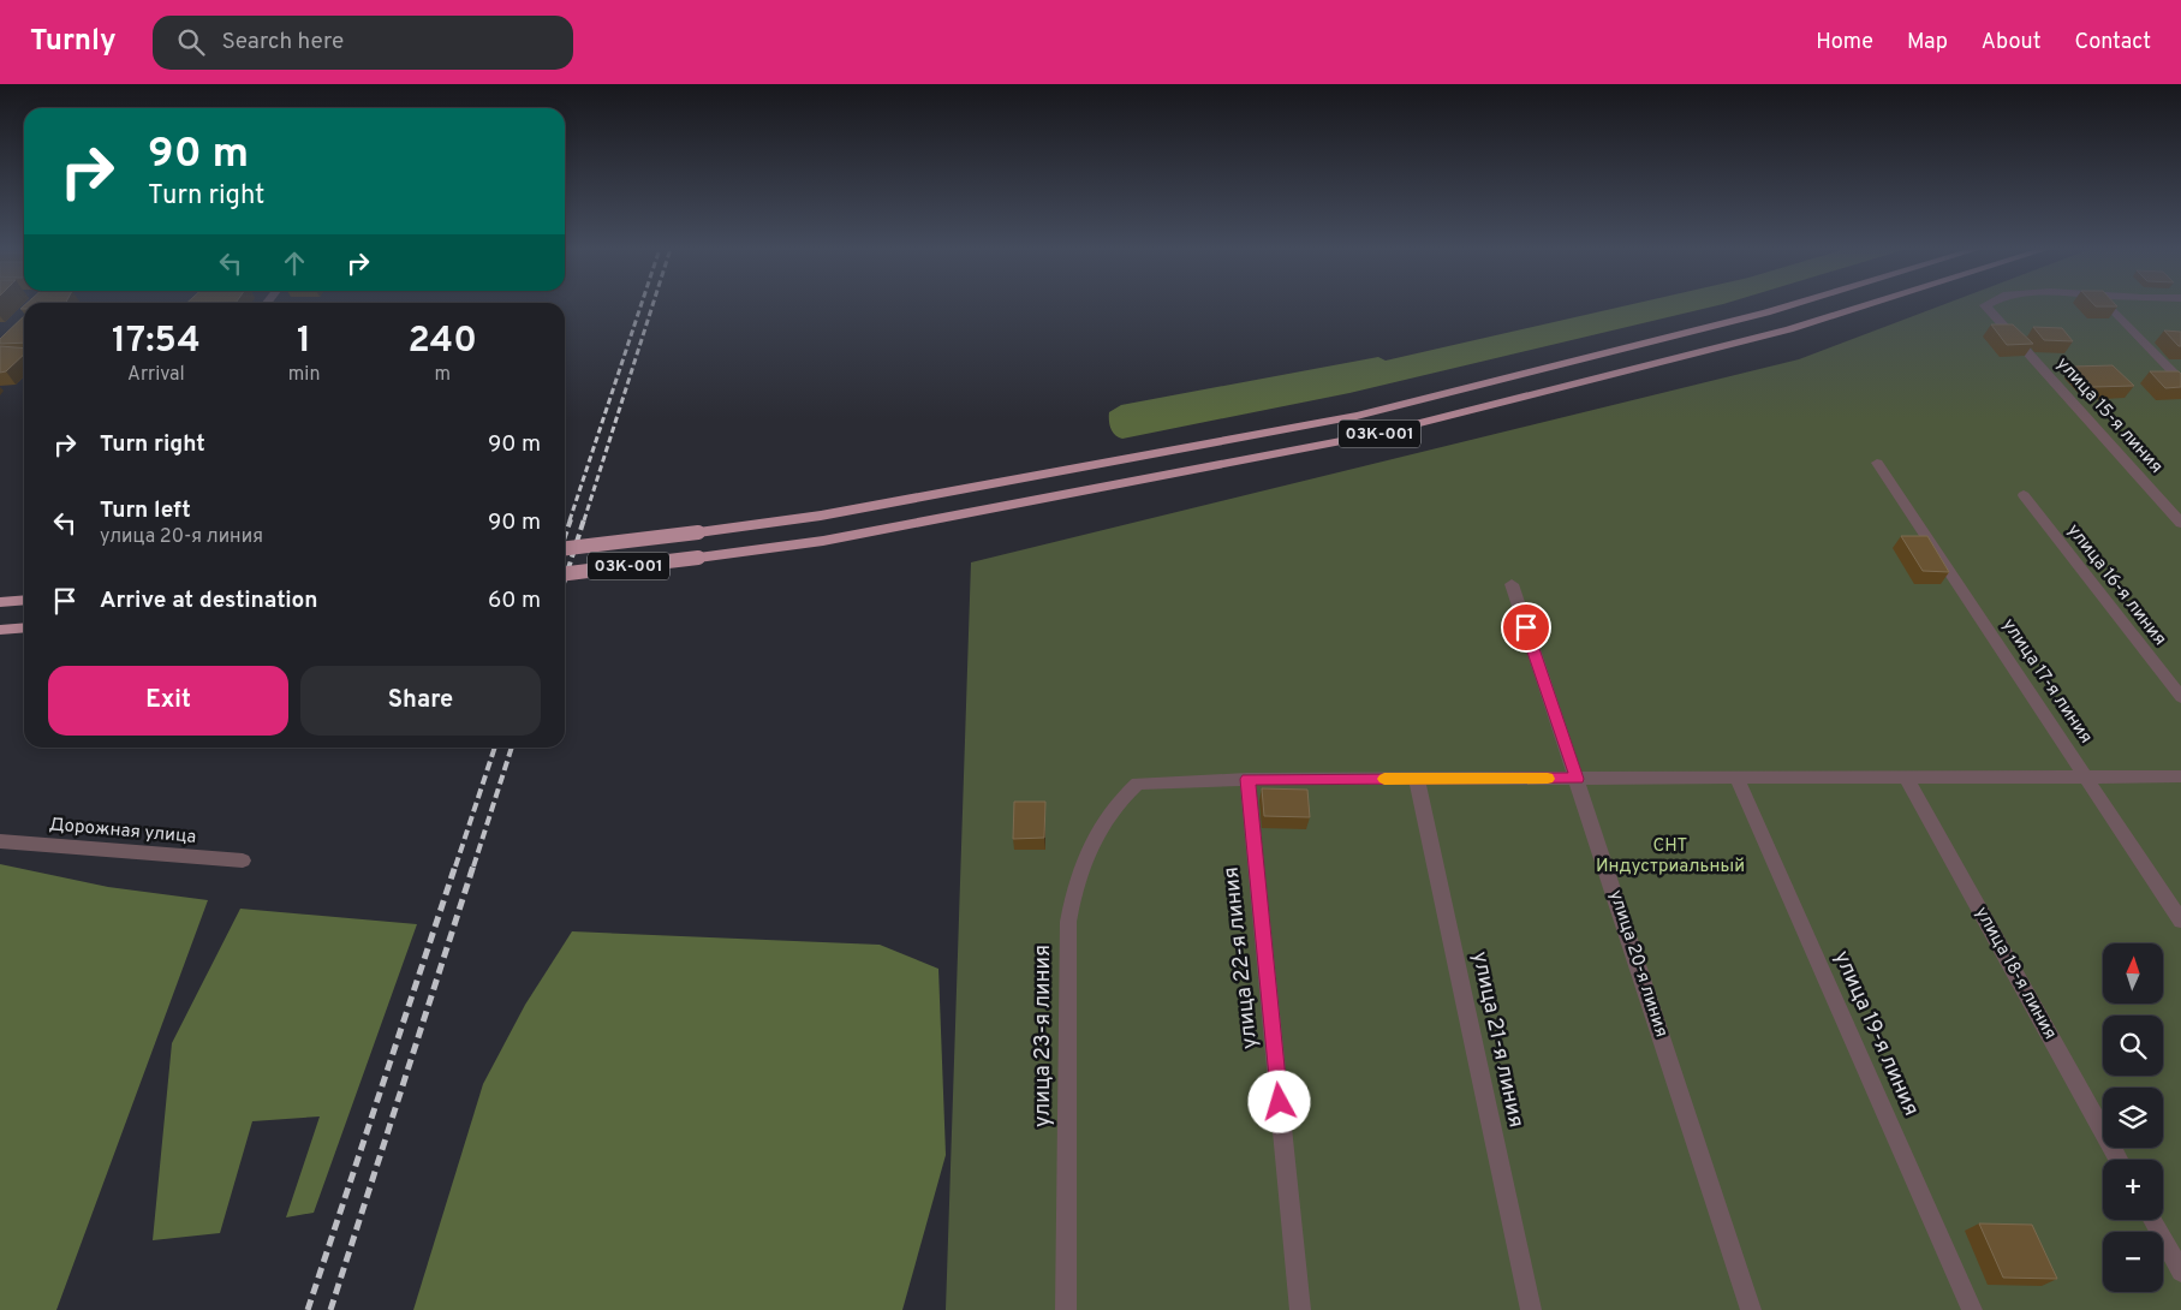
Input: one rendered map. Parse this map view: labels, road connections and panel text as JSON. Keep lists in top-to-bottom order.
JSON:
{
  "streets": {
    "main road": ["03К-001"],
    "street": [
      "улица 15-я линия",
      "улица 16-я линия",
      "улица 17-я линия",
      "Дорожная улица",
      "улица 22-я линия",
      "улица 20-я линия",
      "улица 18-я линия",
      "улица 19-я линия",
      "улица 23-я линия",
      "улица 21-я линия"
    ]
  },
  "crossings": [
    ["улица 22-я линия", "улица 23-я линия"]
  ],
  "parks": ["СНТ Индустриальный"],
  "north": "top",
  "page": {
    "header": "Turnly",
    "search": "Search here",
    "nav": [
      "Home",
      "Map",
      "About",
      "Contact"
    ],
    "turn": ["90 m", "Turn right"],
    "eta": [
      "17:54",
      "Arrival",
      "1",
      "min",
      "240",
      "m"
    ],
    "list": [
      {
        "name": "Turn right",
        "value": "90 m"
      },
      {
        "name": "Turn left",
        "note": "улица 20-я линия",
        "value": "90 m"
      },
      {
        "name": "Arrive at destination",
        "value": "60 m"
      }
    ],
    "buttons": ["Exit", "Share"],
    "map_buttons": ["+", "−"]
  }
}
